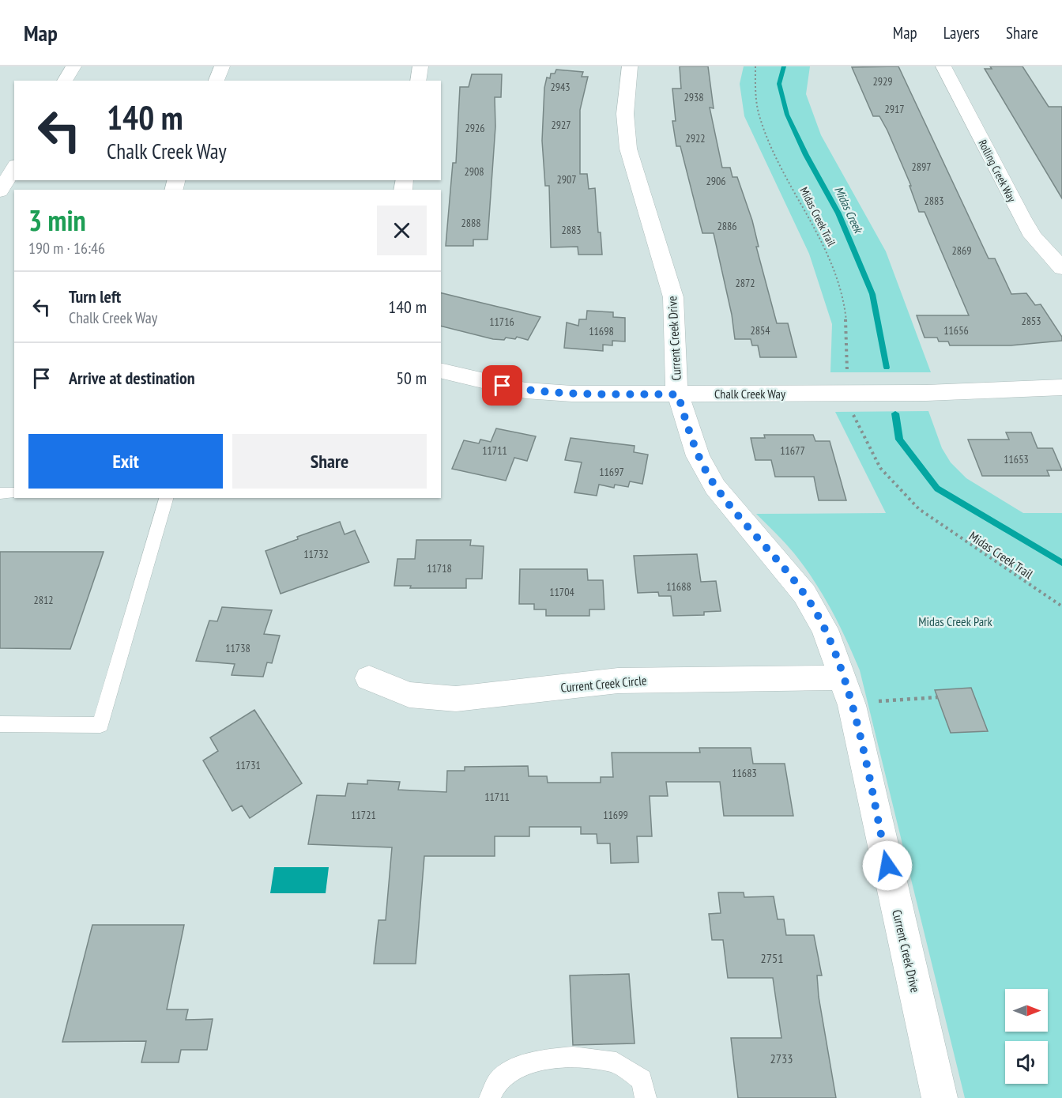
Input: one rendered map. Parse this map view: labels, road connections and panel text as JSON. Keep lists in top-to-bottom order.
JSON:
{
  "streets": {
    "street": [
      "Rolling Creek Way",
      "Current Creek Drive",
      "Chalk Creek Way",
      "Current Creek Circle"
    ],
    "path": ["Midas Creek Trail"]
  },
  "crossings": [
    ["Midas Creek Trail", "Chalk Creek Way"],
    ["Current Creek Drive", "Chalk Creek Way"],
    ["Current Creek Drive", "Current Creek Circle"]
  ],
  "water": ["Midas Creek"],
  "parks": ["Midas Creek Park"],
  "house_numbers": [
    "2929",
    "2943",
    "2938",
    "2917",
    "2927",
    "2926",
    "2922",
    "2897",
    "2908",
    "2907",
    "2906",
    "2883",
    "2888",
    "2886",
    "2883",
    "2869",
    "2872",
    "2853",
    "11716",
    "2854",
    "11656",
    "11698",
    "11711",
    "11677",
    "11653",
    "11697",
    "11732",
    "11718",
    "11688",
    "11704",
    "2812",
    "11738",
    "11731",
    "11683",
    "11711",
    "11721",
    "11699",
    "2751",
    "2733"
  ],
  "north": "right",
  "page": {
    "header": "Map",
    "nav": ["Map", "Layers", "Share"],
    "turn": ["140 m", "Chalk Creek Way"],
    "heading": ["3 min", "190 m · 16:46"],
    "list": [
      {
        "name": "Turn left",
        "note": "Chalk Creek Way",
        "value": "140 m"
      },
      {
        "name": "Arrive at destination",
        "value": "50 m"
      }
    ],
    "buttons": ["Exit", "Share"]
  }
}
